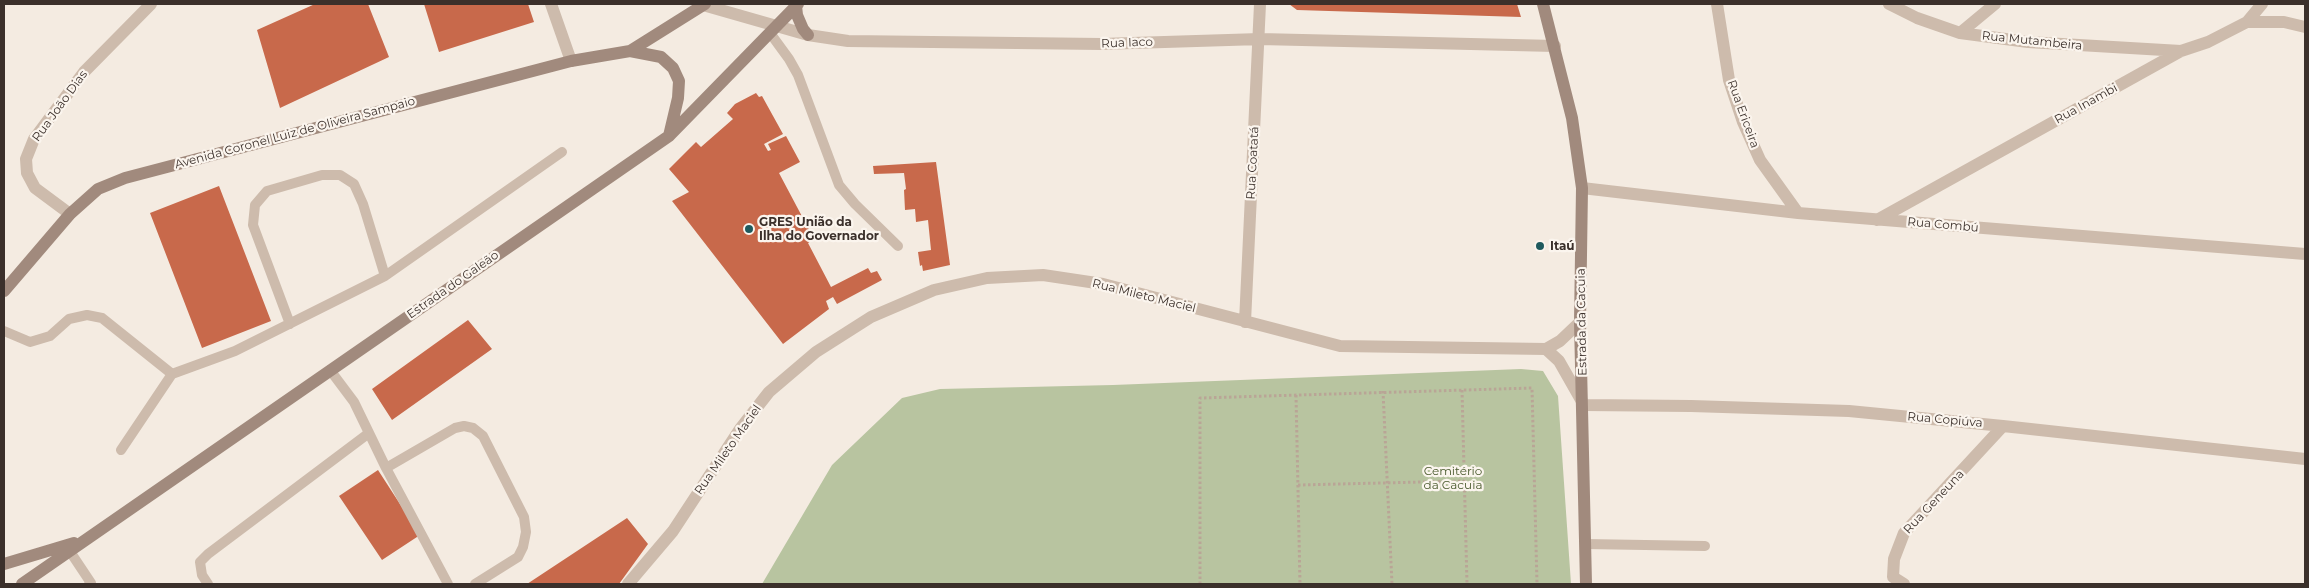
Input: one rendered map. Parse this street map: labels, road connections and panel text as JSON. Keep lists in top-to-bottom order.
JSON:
{
  "streets": {
    "main road": ["Avenida Coronel Luiz de Oliveira Sampaio", "Estrada do Galeão", "Estrada da Cacuia"],
    "street": [
      "Rua Mutambeira",
      "Rua Iaco",
      "Rua Inambi",
      "Rua João Dias",
      "Rua Ericeira",
      "Rua Coatatá",
      "Rua Combú",
      "Rua Mileto Maciel",
      "Rua Copiúva",
      "Rua Geneuna"
    ]
  },
  "crossings": [
    ["Rua Mutambeira", "Rua Inambi"],
    ["Rua Iaco", "Rua Coatatá"],
    ["Rua Iaco", "Estrada do Galeão"],
    ["Rua Iaco", "Estrada da Cacuia"],
    ["Rua Inambi", "Rua Combú"],
    ["Rua João Dias", "Avenida Coronel Luiz de Oliveira Sampaio"],
    ["Rua Ericeira", "Rua Combú"],
    ["Rua Coatatá", "Rua Mileto Maciel"],
    ["Rua Combú", "Estrada da Cacuia"],
    ["Estrada da Cacuia", "Rua Copiúva"],
    ["Rua Copiúva", "Rua Geneuna"]
  ],
  "parks": ["Cemitério da Cacuia"],
  "places": ["GRES União da Ilha do Governador", "Itaú"]
}
